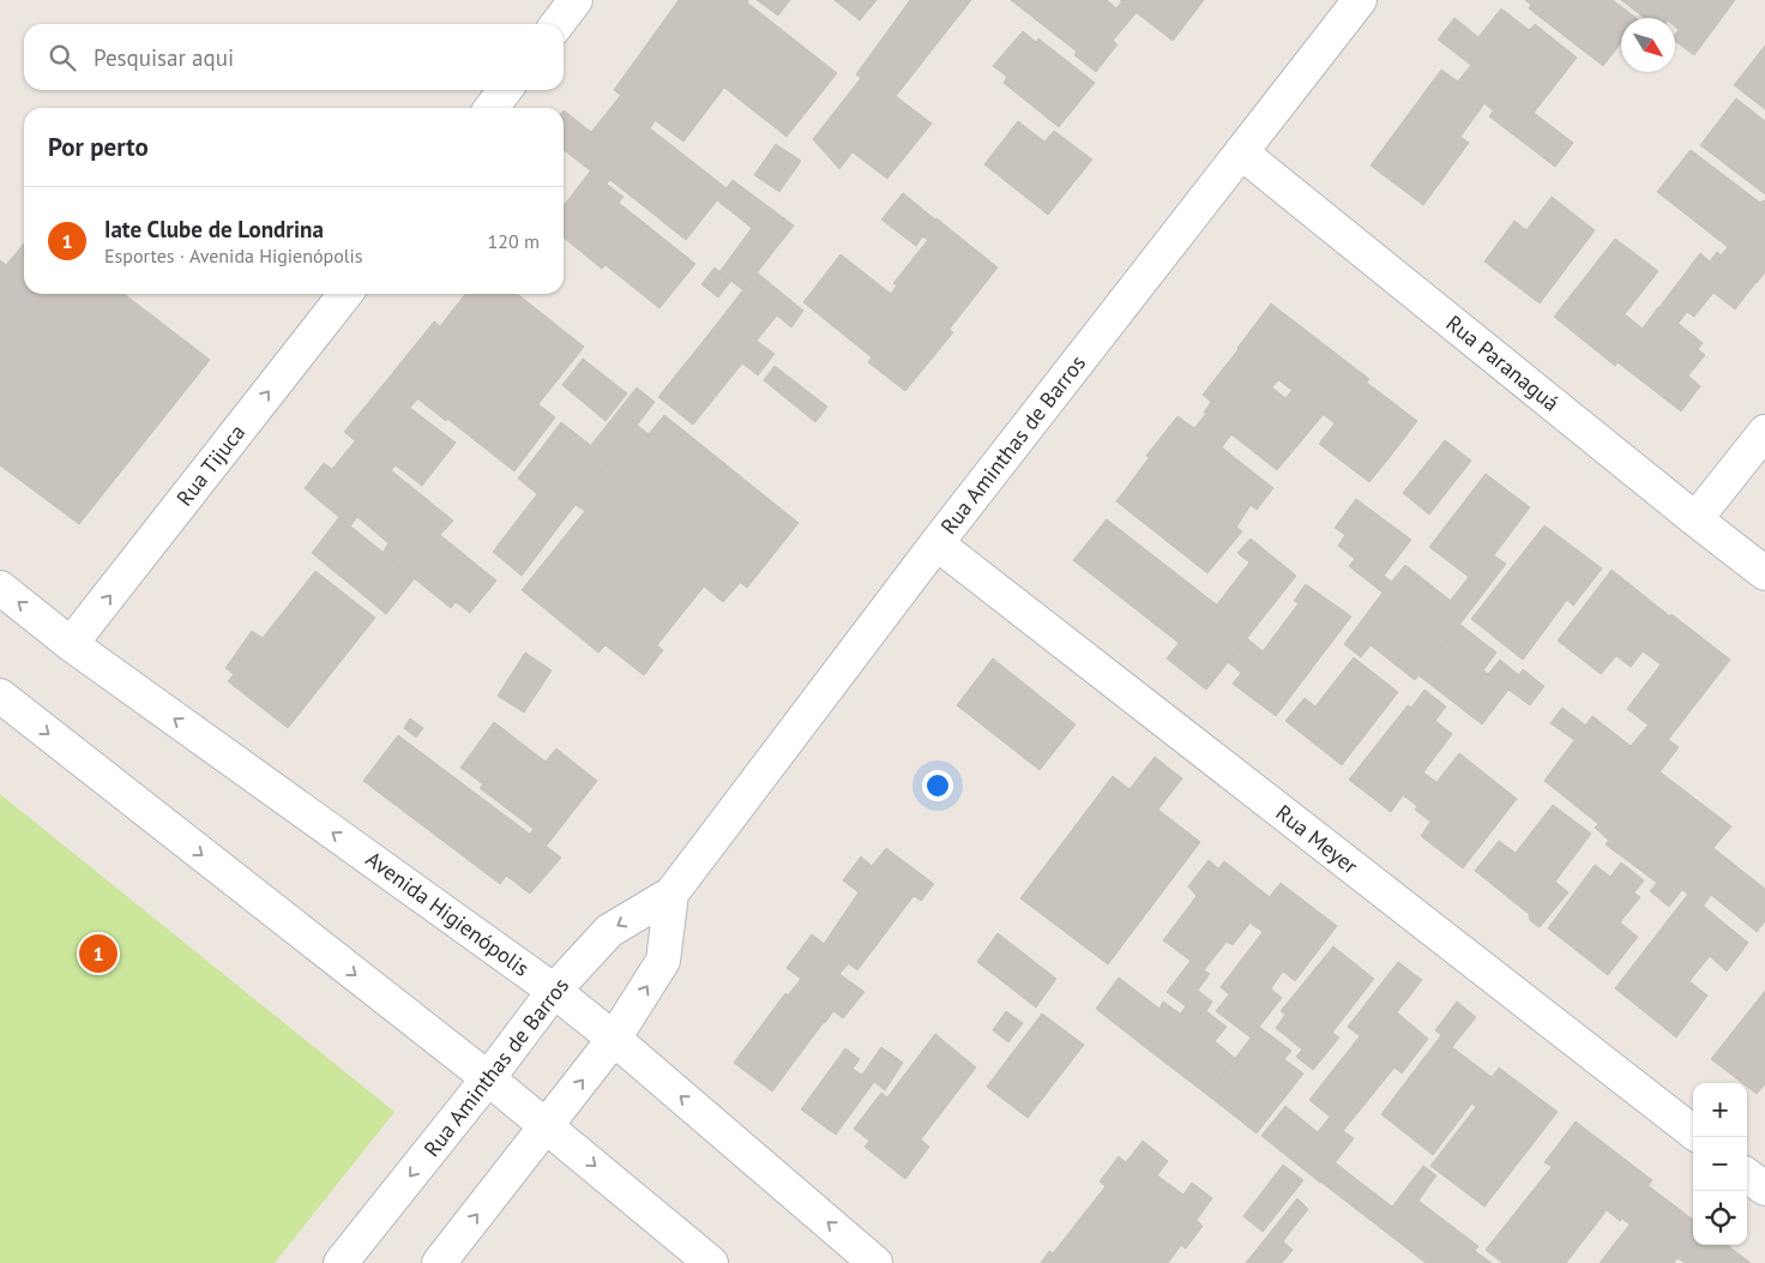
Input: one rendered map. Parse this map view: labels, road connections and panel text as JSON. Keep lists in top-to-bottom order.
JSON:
{
  "streets": {
    "street": [
      "Rua Paranaguá",
      "Rua Aminthas de Barros",
      "Rua Tijuca",
      "Rua Meyer",
      "Avenida Higienópolis"
    ]
  },
  "crossings": [
    ["Rua Paranaguá", "Rua Aminthas de Barros"],
    ["Rua Aminthas de Barros", "Rua Meyer"],
    ["Rua Aminthas de Barros", "Avenida Higienópolis"],
    ["Rua Tijuca", "Avenida Higienópolis"]
  ],
  "one_way": ["Rua Tijuca"],
  "north": "bottom right",
  "page": {
    "search": "Pesquisar aqui",
    "heading": "Por perto",
    "list": [
      {
        "mark": "1",
        "name": "Iate Clube de Londrina",
        "note": "Esportes · Avenida Higienópolis",
        "value": "120 m"
      }
    ],
    "pins": "1",
    "map_buttons": ["+", "−"]
  }
}
